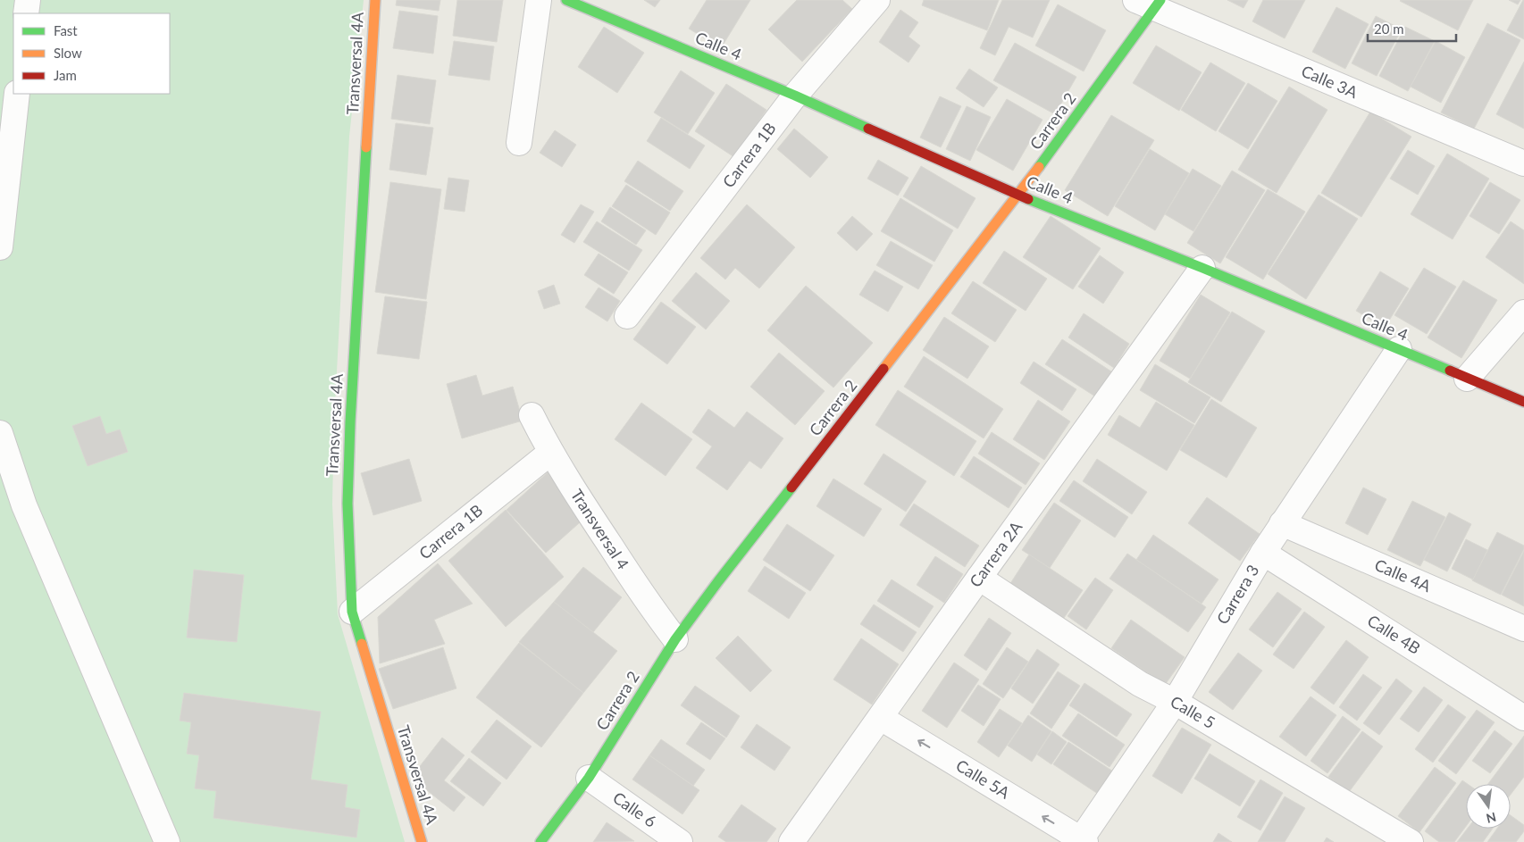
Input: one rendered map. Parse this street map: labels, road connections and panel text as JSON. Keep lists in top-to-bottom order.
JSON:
{
  "streets": {
    "street": [
      "Calle 4",
      "Transversal 4A",
      "Calle 3A",
      "Carrera 2",
      "Carrera 1B",
      "Transversal 4",
      "Carrera 2A",
      "Calle 4A",
      "Carrera 3",
      "Calle 4B",
      "Calle 5",
      "Calle 5A",
      "Calle 6"
    ]
  },
  "crossings": [
    ["Calle 4", "Carrera 2"],
    ["Calle 4", "Carrera 1B"],
    ["Calle 4", "Carrera 2A"],
    ["Calle 4", "Carrera 3"],
    ["Transversal 4A", "Carrera 1B"],
    ["Calle 3A", "Carrera 2"],
    ["Carrera 2", "Transversal 4"],
    ["Carrera 2", "Calle 6"],
    ["Carrera 1B", "Transversal 4"],
    ["Carrera 2A", "Calle 5"],
    ["Carrera 2A", "Calle 5A"],
    ["Calle 4A", "Carrera 3"],
    ["Carrera 3", "Calle 4B"],
    ["Carrera 3", "Calle 5"],
    ["Carrera 3", "Calle 5A"]
  ],
  "one_way": ["Calle 5A"],
  "legend": ["Fast", "Slow", "Jam"],
  "scale_bar": "20 m",
  "north": "bottom"
}
